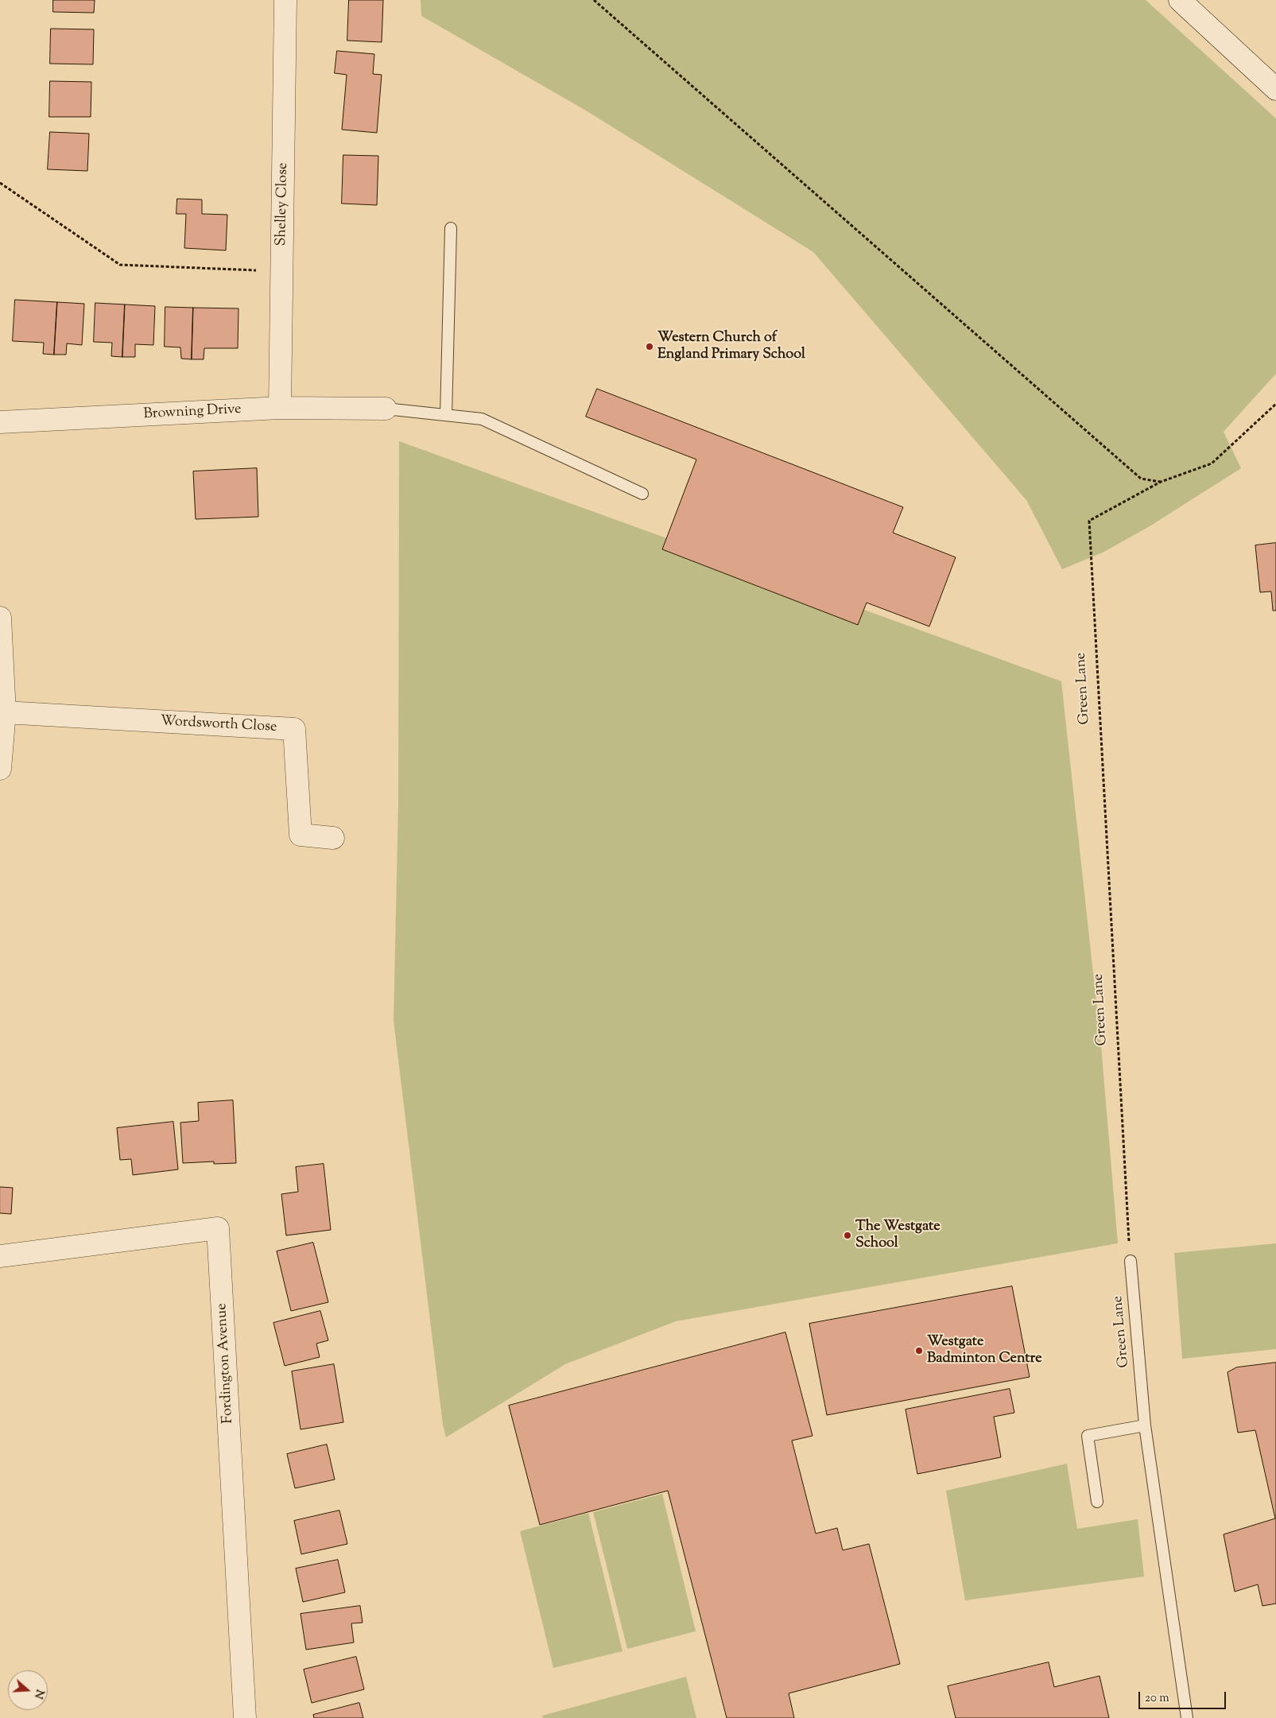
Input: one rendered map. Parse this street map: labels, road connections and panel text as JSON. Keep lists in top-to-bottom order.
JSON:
{
  "streets": {
    "street": [
      "Shelley Close",
      "Browning Drive",
      "Wordsworth Close",
      "Fordington Avenue"
    ],
    "lane": ["Green Lane"]
  },
  "crossings": [
    ["Shelley Close", "Browning Drive"]
  ],
  "places": ["Western Church of England Primary School", "The Westgate School", "Westgate Badminton Centre"],
  "scale_bar": "20 m",
  "north": "right"
}
